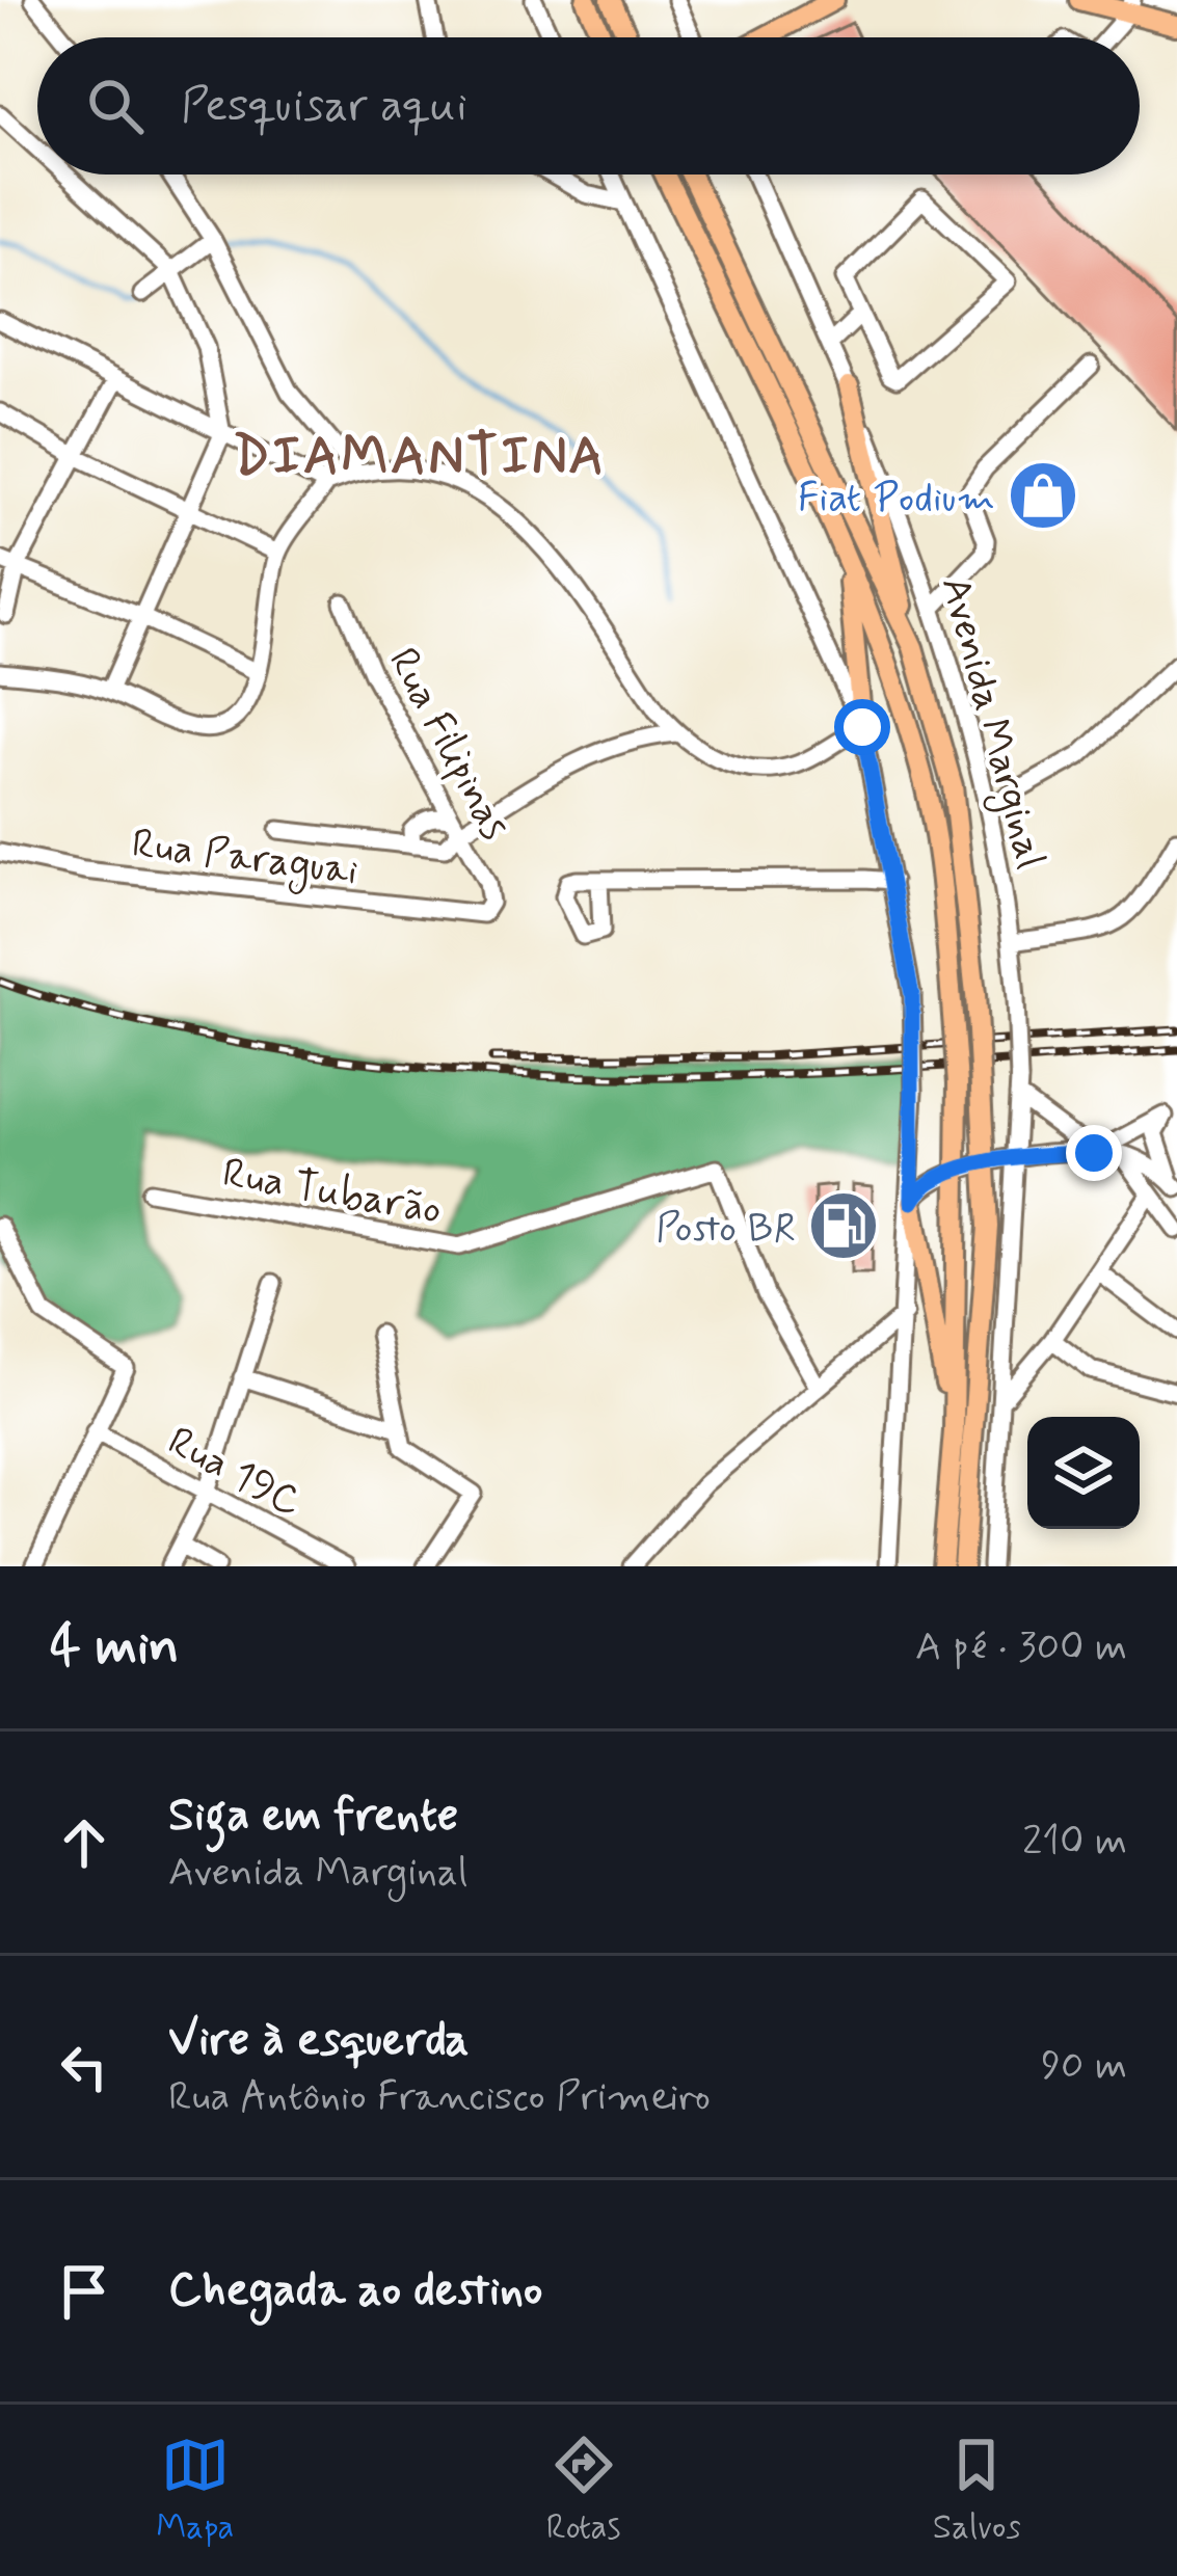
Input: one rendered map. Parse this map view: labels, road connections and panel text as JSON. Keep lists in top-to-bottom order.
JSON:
{
  "streets": {
    "street": [
      "Avenida Marginal",
      "Rua Filipinas",
      "Rua Paraguai",
      "Rua Tubarão",
      "Rua 19C"
    ]
  },
  "crossings": [
    ["Rua Filipinas", "Rua Paraguai"]
  ],
  "districts": ["DIAMANTINA"],
  "places": {
    "shop": ["Fiat Podium"],
    "fuel station": ["Posto BR"]
  },
  "page": {
    "search": "Pesquisar aqui",
    "heading": ["4 min", "A pé · 300 m"],
    "list": [
      ["Siga em frente", "Avenida Marginal", "210 m"],
      ["Vire à esquerda", "Rua Antônio Francisco Primeiro", "90 m"],
      "Chegada ao destino"
    ],
    "nav": ["Mapa", "Rotas", "Salvos"]
  }
}
